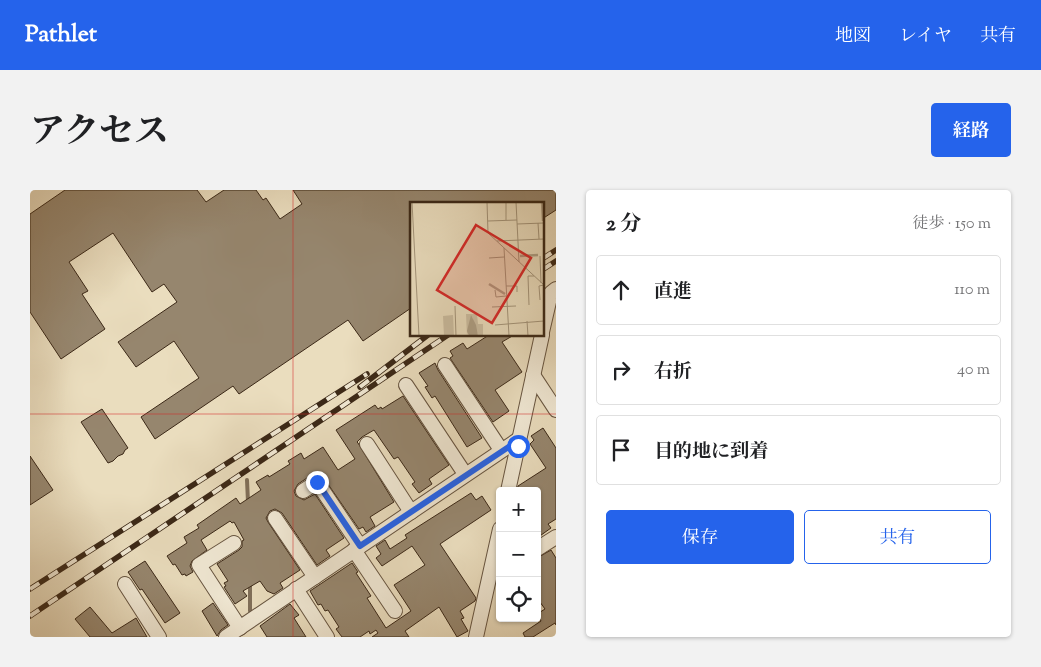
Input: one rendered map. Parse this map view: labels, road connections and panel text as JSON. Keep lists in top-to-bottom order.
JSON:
{
  "page": {
    "header": "Pathlet",
    "nav": ["地図", "レイヤ", "共有"],
    "title": "アクセス",
    "buttons": [
      "経路",
      ["保存", "共有"]
    ],
    "heading": ["2 分", "徒歩 · 150 m"],
    "list": [
      ["直進", "110 m"],
      ["右折", "40 m"],
      "目的地に到着"
    ],
    "map_buttons": ["+", "−"]
  }
}
